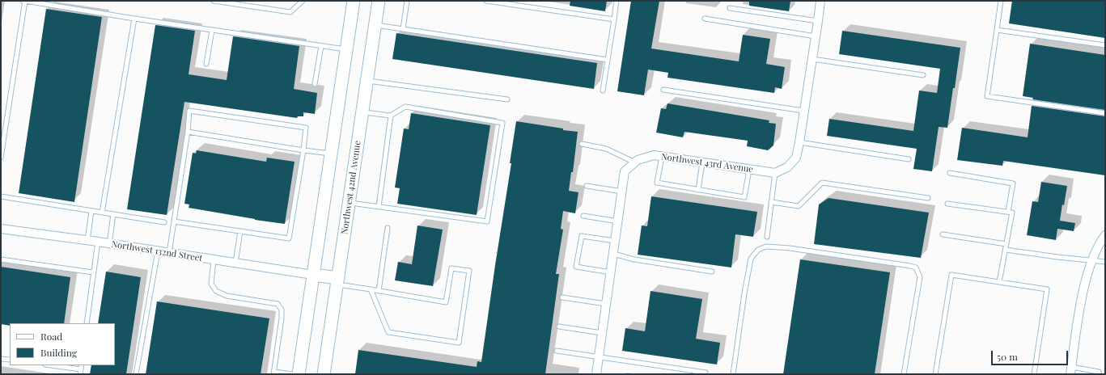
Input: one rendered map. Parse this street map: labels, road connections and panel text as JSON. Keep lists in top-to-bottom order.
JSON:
{
  "streets": {
    "main road": ["Northwest 42nd Avenue"],
    "street": ["Northwest 43rd Avenue", "Northwest 132nd Street"]
  },
  "legend": ["Road", "Building"],
  "scale_bar": "50 m"
}
